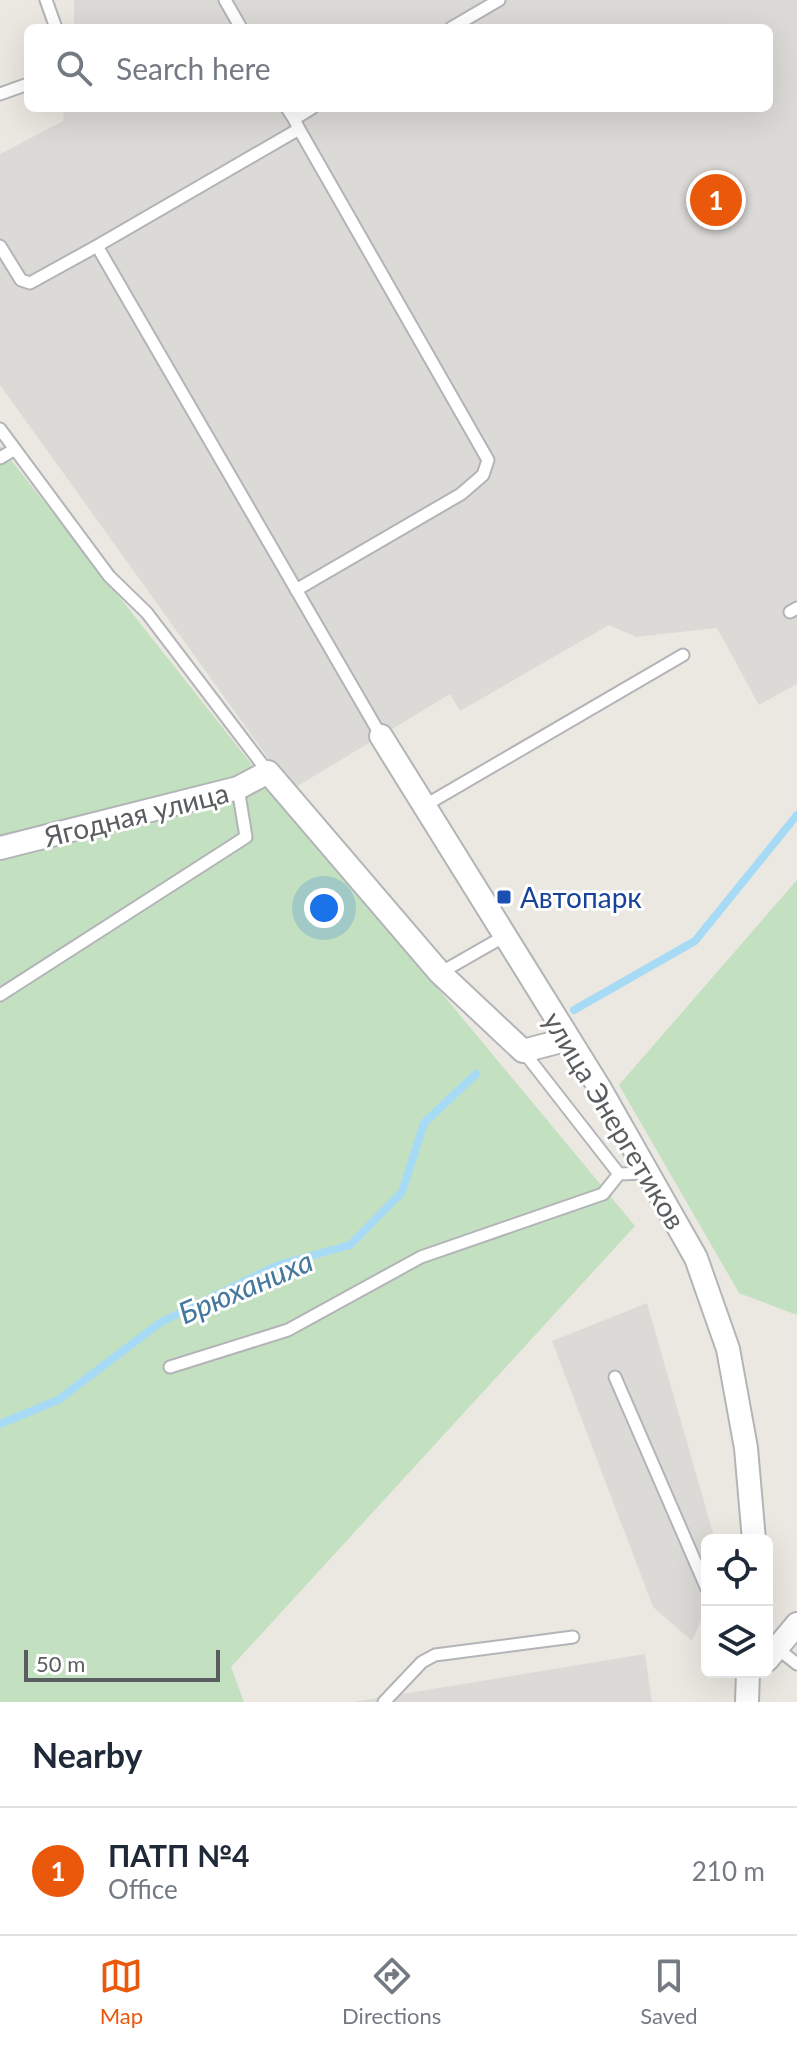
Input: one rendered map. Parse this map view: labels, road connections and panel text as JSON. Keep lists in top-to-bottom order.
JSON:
{
  "streets": {
    "street": ["Ягодная улица", "улица Энергетиков"]
  },
  "water": ["Брюханиха"],
  "places": {
    "transit": ["Автопарк"]
  },
  "scale_bar": "50 m",
  "page": {
    "search": "Search here",
    "pins": "1",
    "scale": "50 m",
    "heading": "Nearby",
    "list": [
      {
        "mark": "1",
        "name": "ПАТП №4",
        "note": "Office",
        "value": "210 m"
      }
    ],
    "nav": ["Map", "Directions", "Saved"]
  }
}
